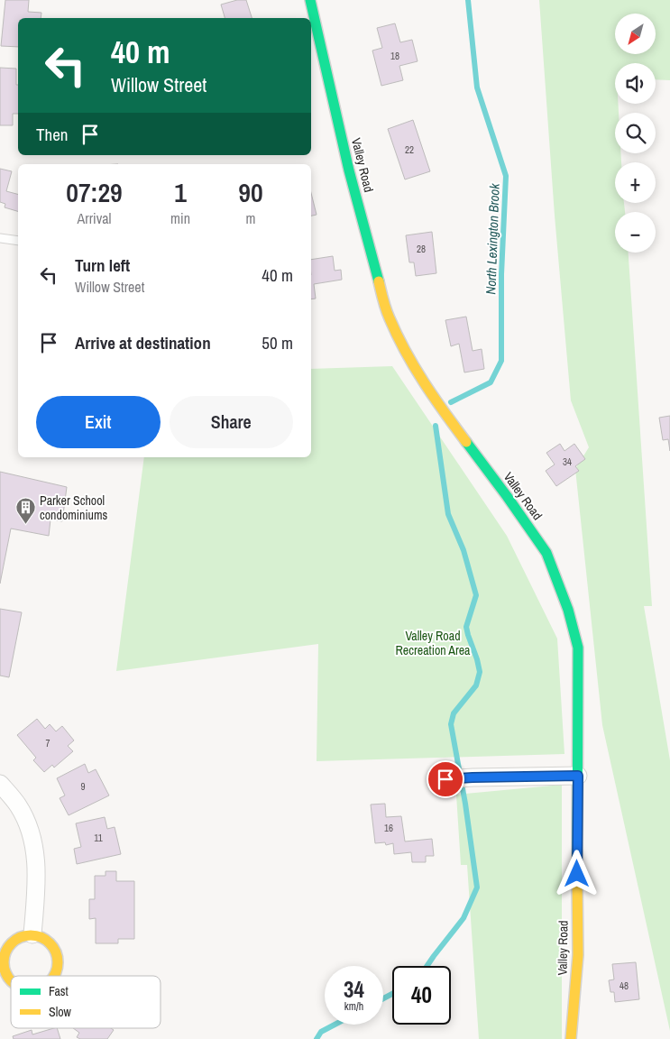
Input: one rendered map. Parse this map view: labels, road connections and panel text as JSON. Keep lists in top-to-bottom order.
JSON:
{
  "streets": {
    "street": ["Valley Road"]
  },
  "water": ["North Lexington Brook"],
  "parks": ["Valley Road Recreation Area"],
  "places": {
    "building": ["Parker School condominiums"]
  },
  "house_numbers": [
    "18",
    "22",
    "28",
    "34",
    "7",
    "9",
    "16",
    "11",
    "48"
  ],
  "legend": ["Fast", "Slow"],
  "north": "bottom left",
  "page": {
    "map_buttons": ["+", "−"],
    "turn": ["40 m", "Willow Street"],
    "then": "Then",
    "eta": [
      "07:29",
      "Arrival",
      "1",
      "min",
      "90",
      "m"
    ],
    "list": [
      {
        "name": "Turn left",
        "note": "Willow Street",
        "value": "40 m"
      },
      {
        "name": "Arrive at destination",
        "value": "50 m"
      }
    ],
    "buttons": ["Exit", "Share"],
    "speed": "34 km/h",
    "limit": "40"
  }
}
